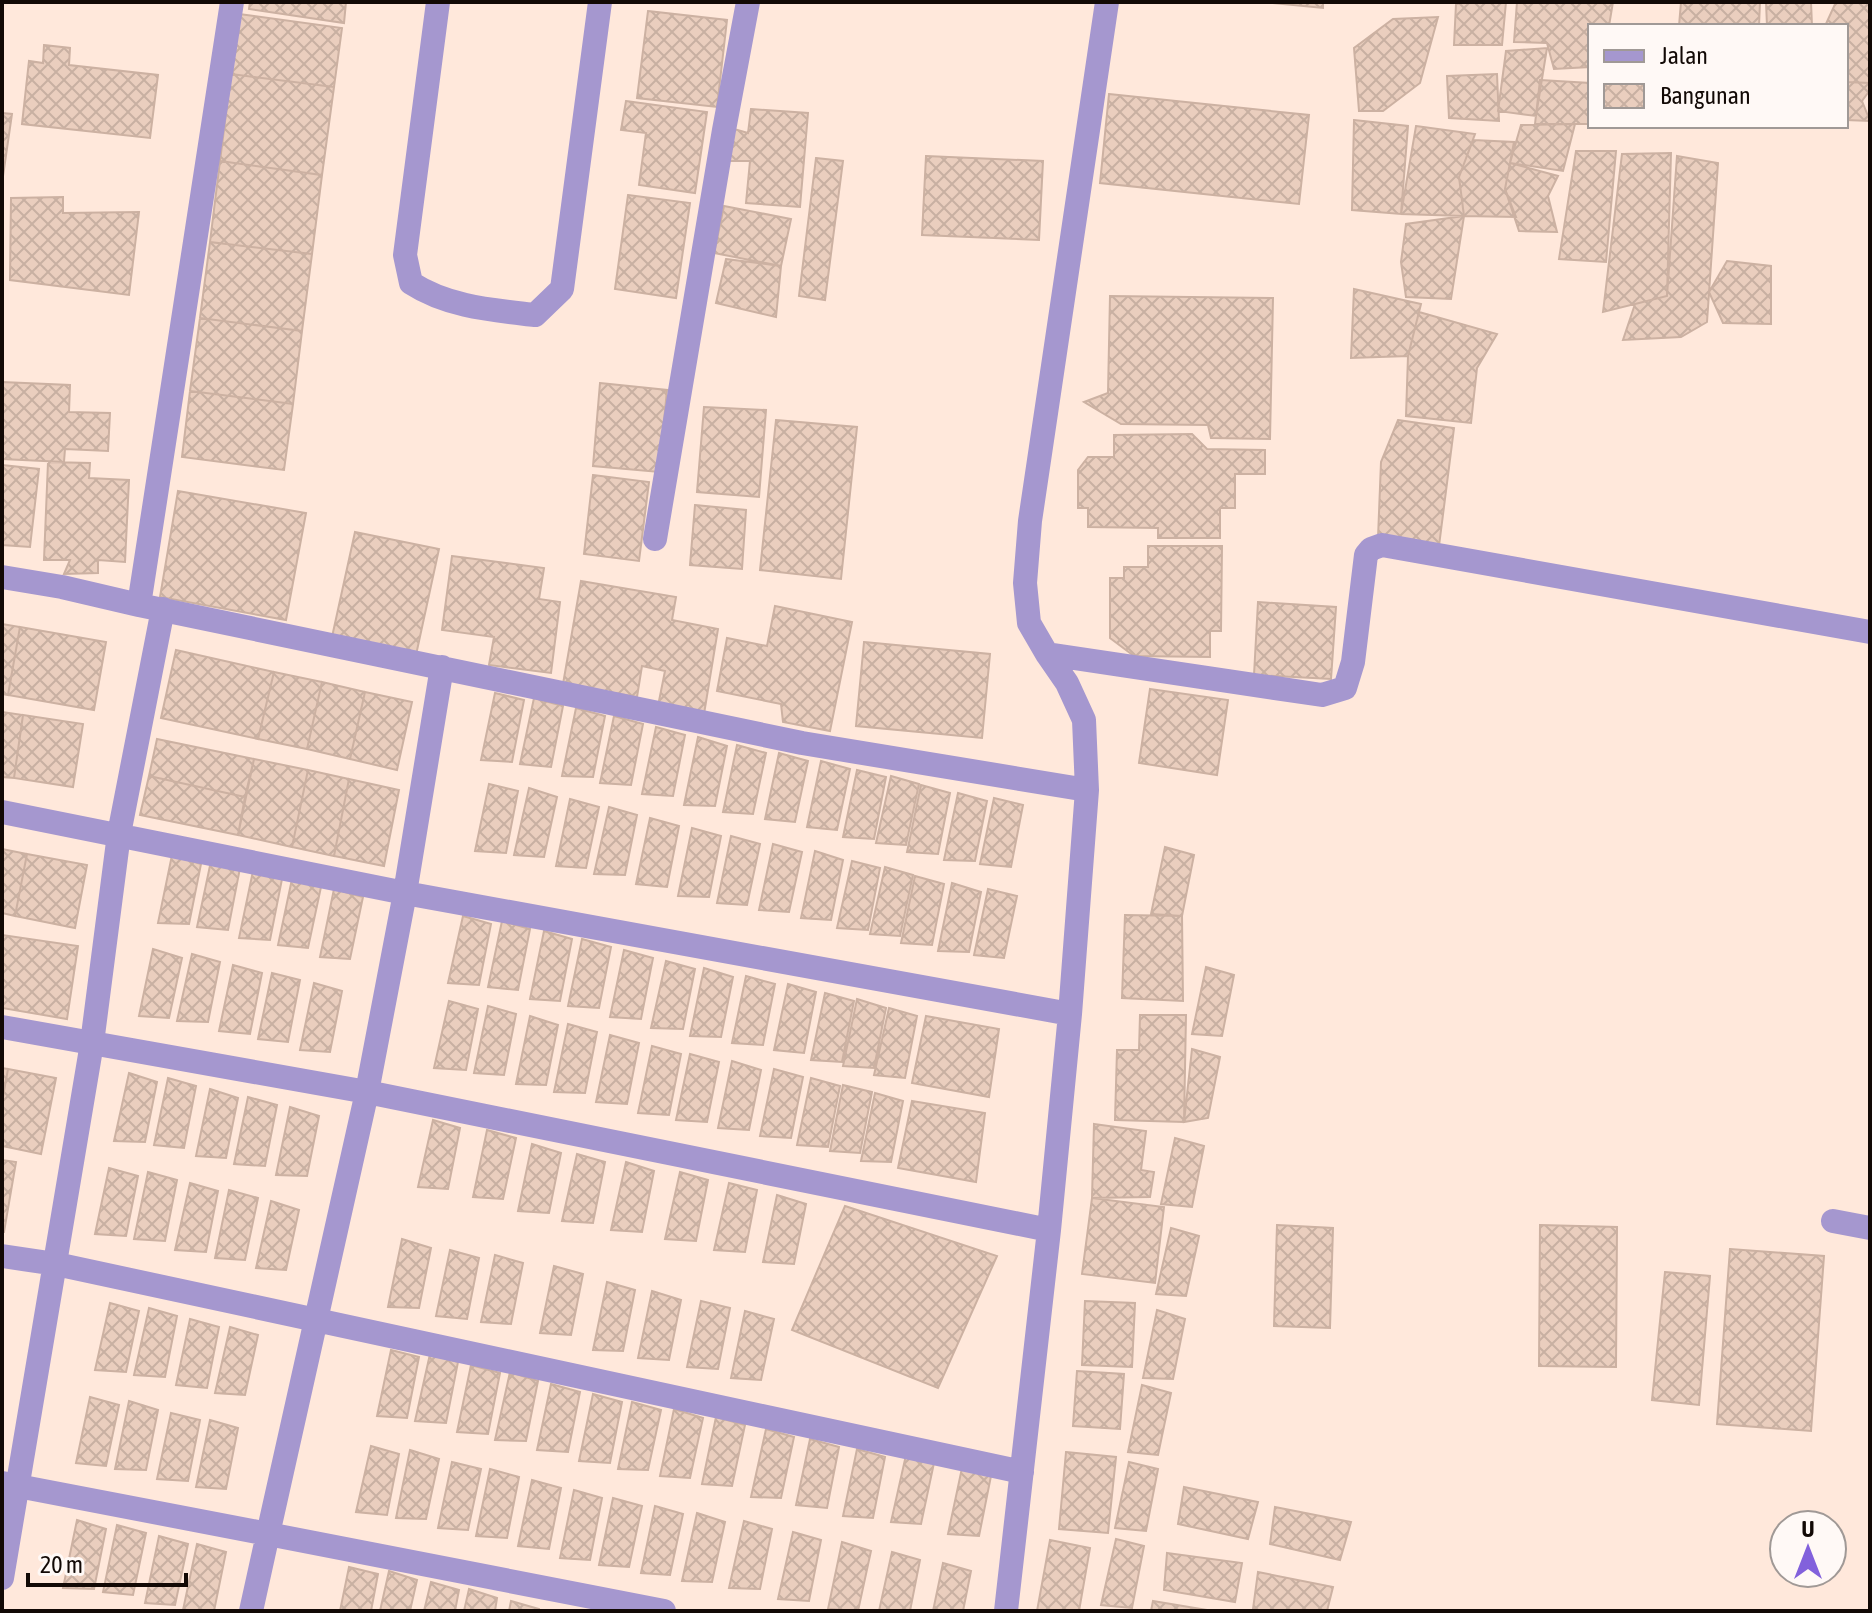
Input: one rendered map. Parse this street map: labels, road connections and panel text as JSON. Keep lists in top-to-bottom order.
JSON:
{
  "legend": ["Jalan", "Bangunan"],
  "scale_bar": "20 m",
  "north": "top"
}
